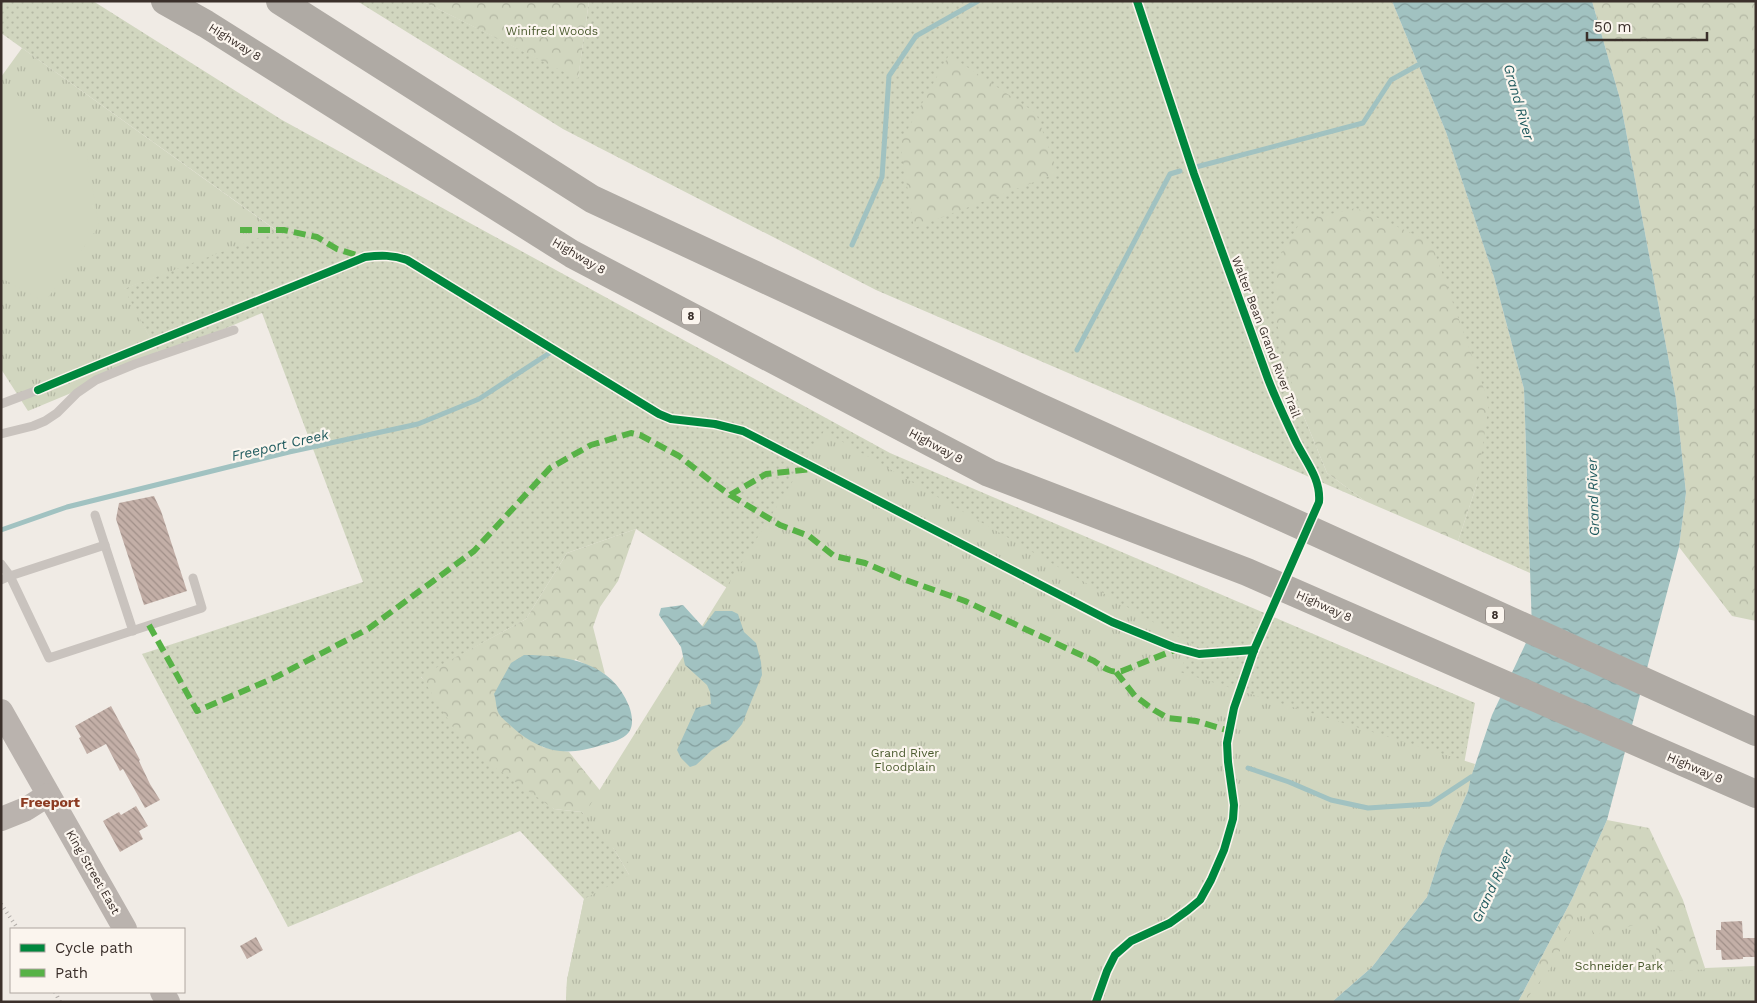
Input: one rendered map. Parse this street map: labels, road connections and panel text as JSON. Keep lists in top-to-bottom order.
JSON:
{
  "streets": {
    "highway": ["Highway 8", "8"],
    "main road": ["King Street East"],
    "cycle path": ["Walter Bean Grand River Trail"]
  },
  "districts": ["Freeport"],
  "water": ["Grand River", "Freeport Creek"],
  "parks": ["Winifred Woods", "Grand River Floodplain", "Schneider Park"],
  "legend": ["Cycle path", "Path"],
  "scale_bar": "50 m"
}
